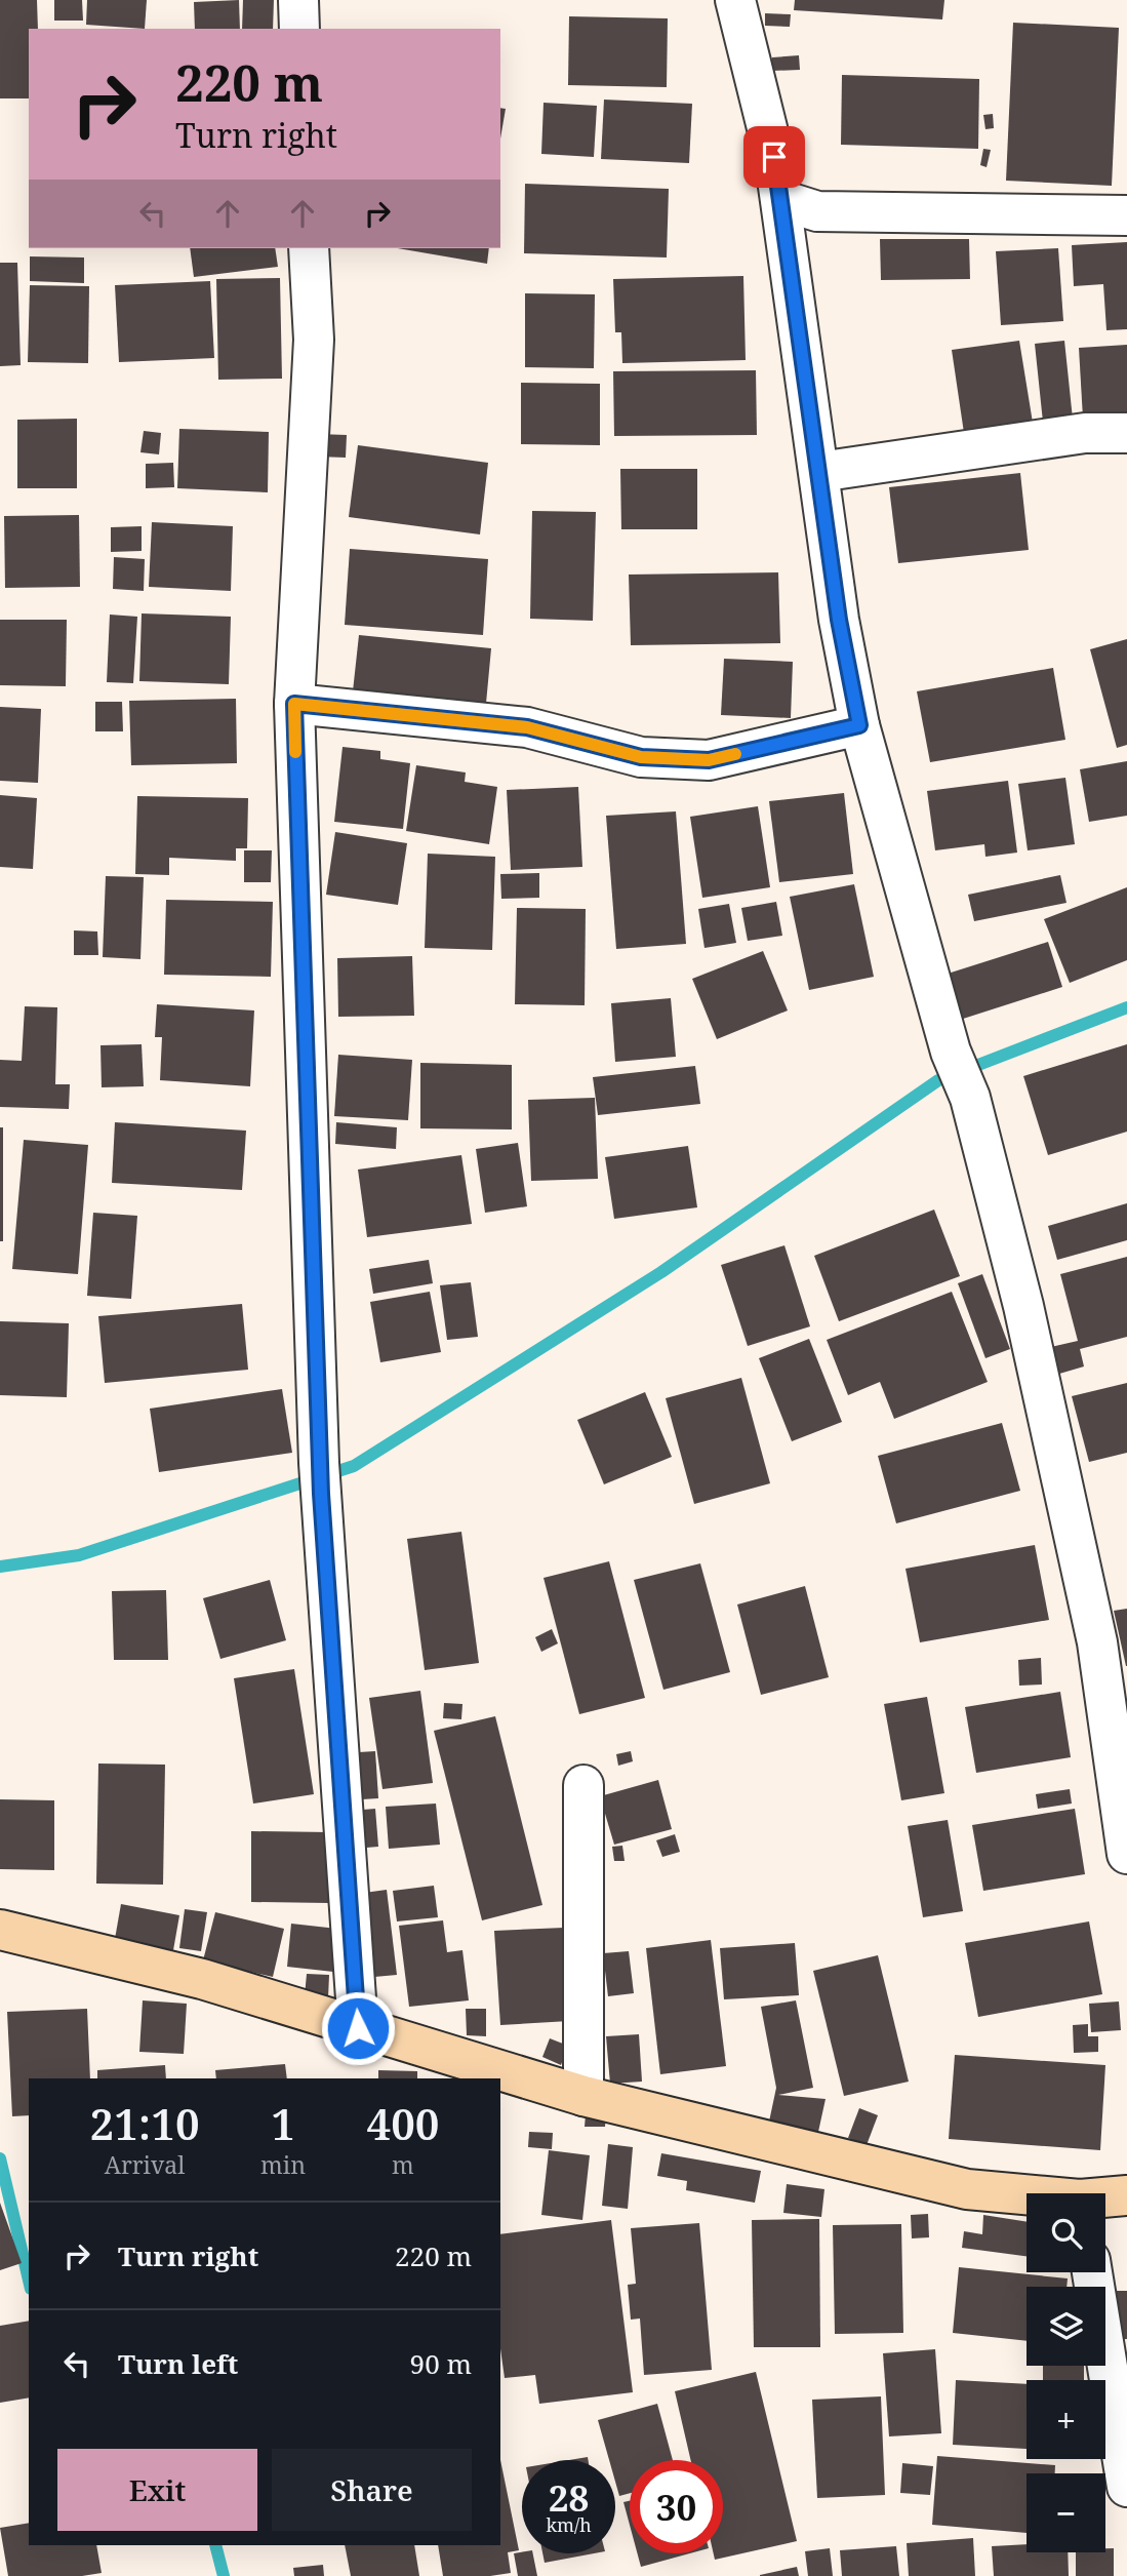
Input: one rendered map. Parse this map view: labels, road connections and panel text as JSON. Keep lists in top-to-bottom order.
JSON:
{
  "page": {
    "turn": ["220 m", "Turn right"],
    "eta": [
      "21:10",
      "Arrival",
      "1",
      "min",
      "400",
      "m"
    ],
    "map_buttons": ["+", "−"],
    "list": [
      {
        "name": "Turn right",
        "value": "220 m"
      },
      {
        "name": "Turn left",
        "value": "90 m"
      }
    ],
    "buttons": ["Exit", "Share"],
    "speed": "28 km/h",
    "limit": "30"
  }
}
